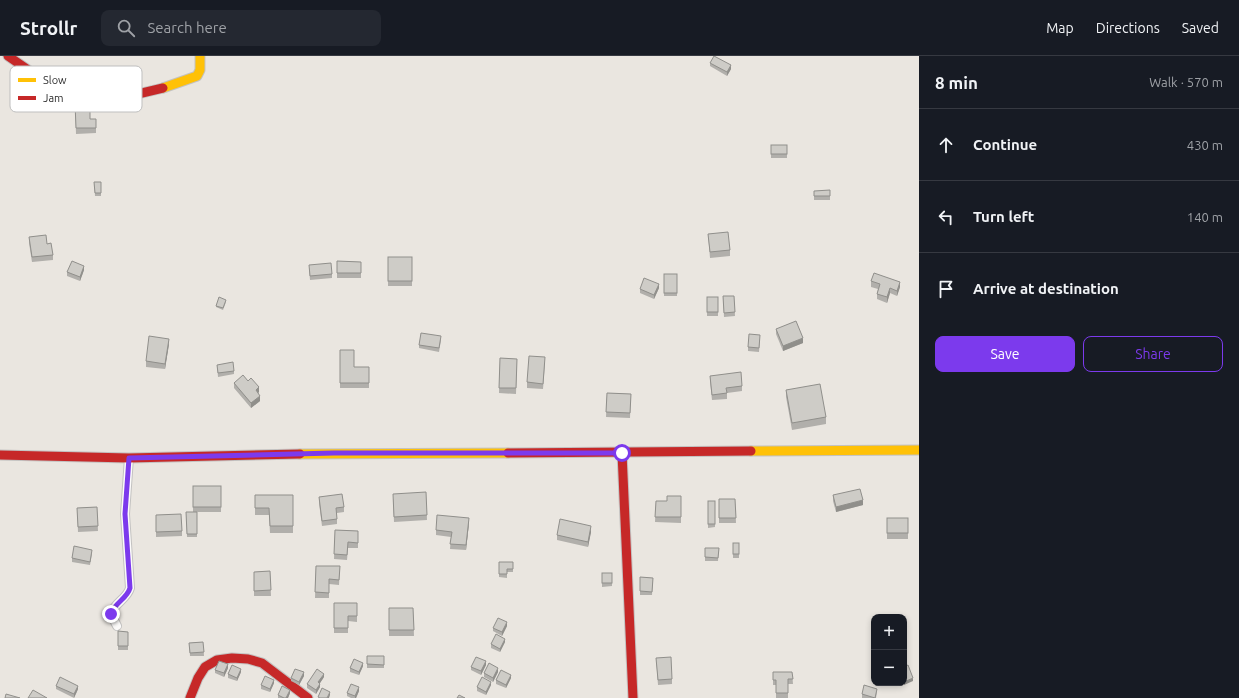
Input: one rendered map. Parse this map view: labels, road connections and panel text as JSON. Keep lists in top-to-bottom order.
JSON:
{
  "legend": ["Slow", "Jam"],
  "page": {
    "header": "Strollr",
    "search": "Search here",
    "nav": ["Map", "Directions", "Saved"],
    "heading": ["8 min", "Walk · 570 m"],
    "list": [
      ["Continue", "430 m"],
      ["Turn left", "140 m"],
      "Arrive at destination"
    ],
    "buttons": ["Save", "Share"],
    "map_buttons": ["+", "−"]
  }
}
